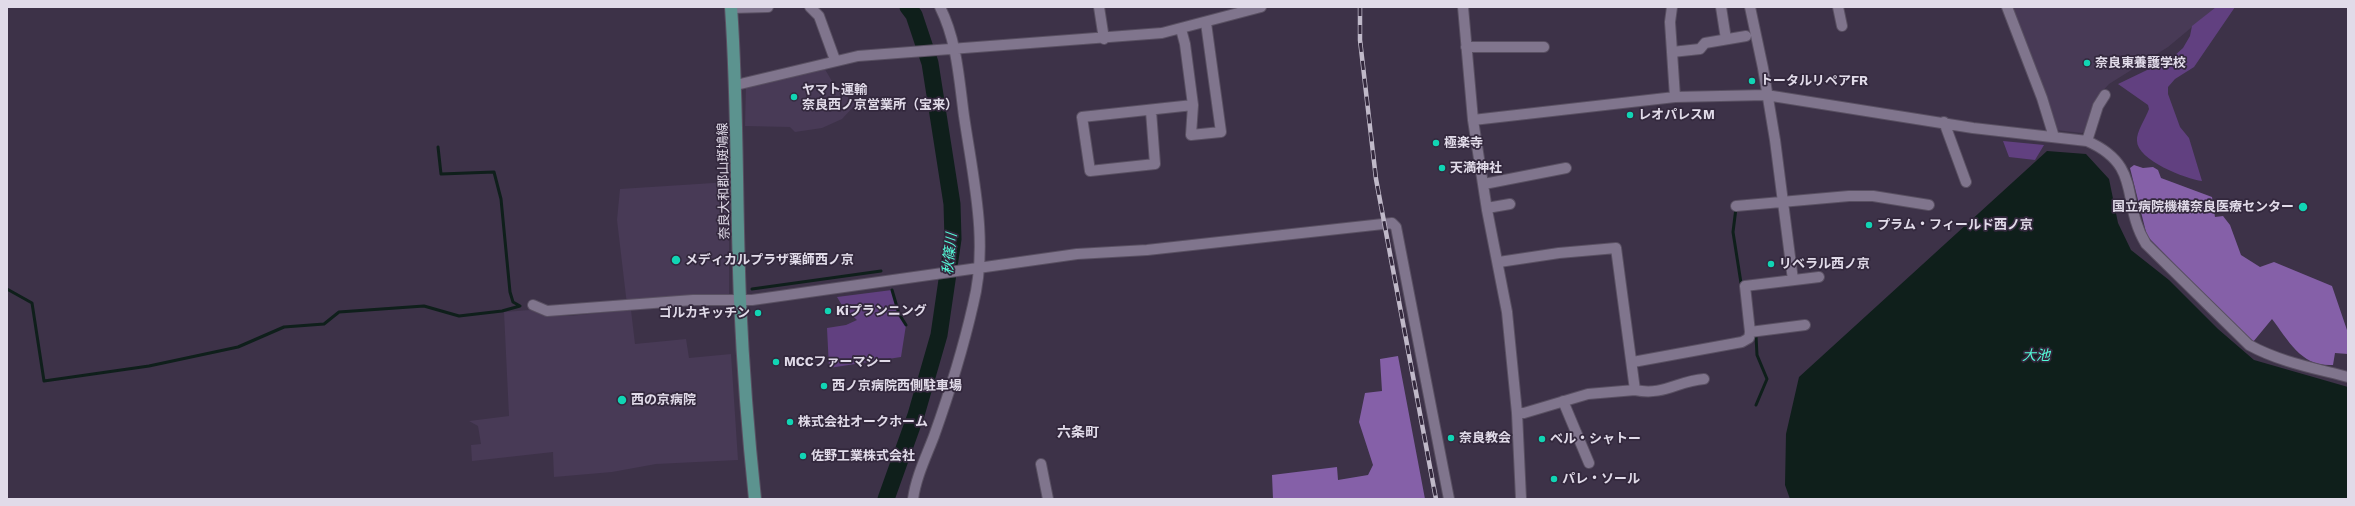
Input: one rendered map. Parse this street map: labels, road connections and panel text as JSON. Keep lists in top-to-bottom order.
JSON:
{
  "streets": {
    "main road": ["奈良大和郡山斑鳩線"]
  },
  "districts": ["六条町"],
  "water": ["秋篠川", "大池"],
  "places": [
    "奈良東養護学校",
    "トータルリペアFR",
    "ヤマト運輸 奈良西ノ京営業所（宝来）",
    "レオパレスM",
    "極楽寺",
    "天満神社",
    "国立病院機構奈良医療センター",
    "プラム・フィールド西ノ京",
    "メディカルプラザ薬師西ノ京",
    "リベラル西ノ京",
    "Kiプランニング",
    "ゴルカキッチン",
    "MCCファーマシー",
    "西ノ京病院西側駐車場",
    "西の京病院",
    "株式会社オークホーム",
    "奈良教会",
    "ベル・シャトー",
    "佐野工業株式会社",
    "パレ・ソール"
  ]
}
